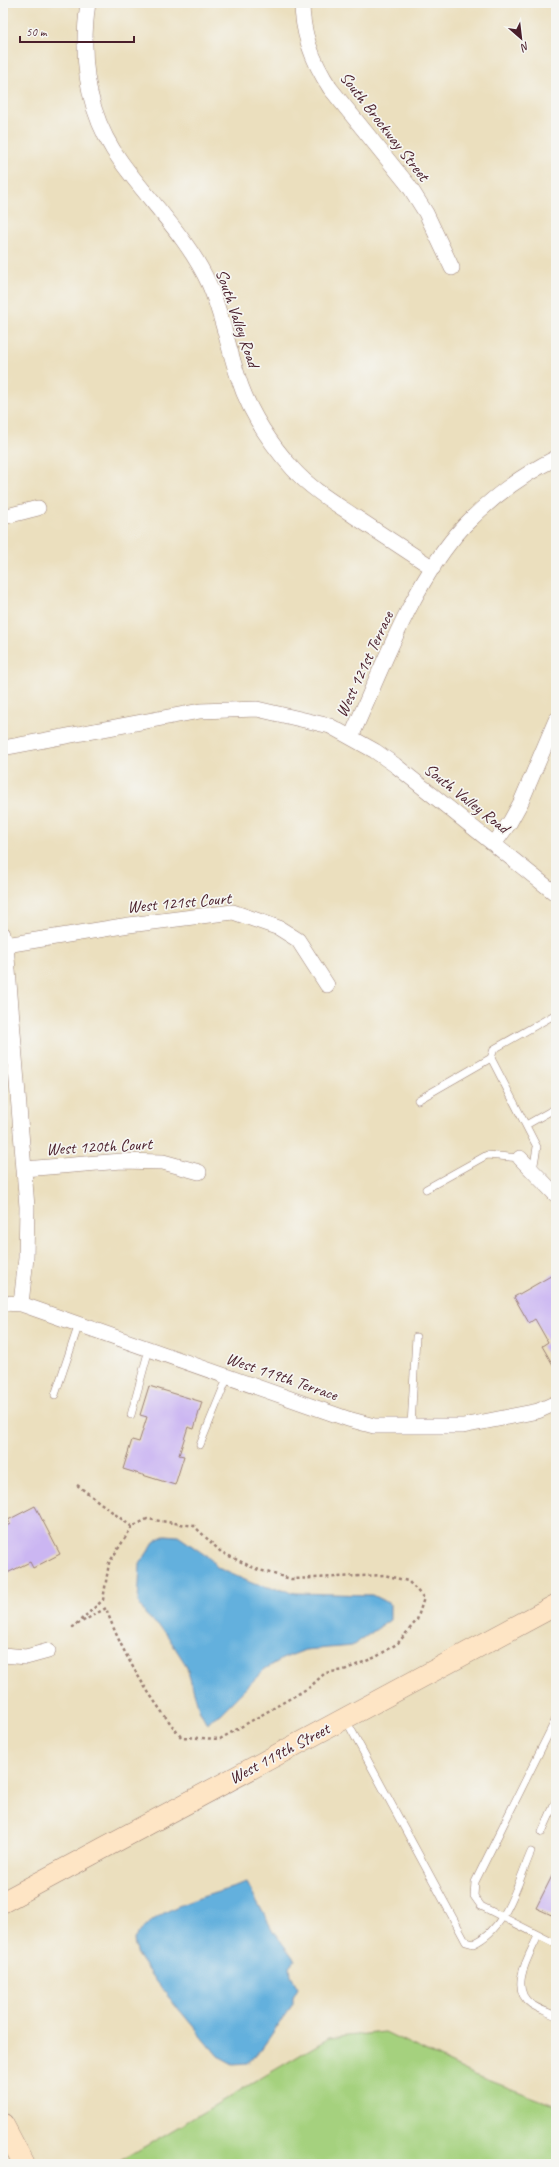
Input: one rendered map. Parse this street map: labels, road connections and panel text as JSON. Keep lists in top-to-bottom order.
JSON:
{
  "streets": {
    "main road": ["West 119th Street"],
    "street": [
      "South Brockway Street",
      "South Valley Road",
      "West 121st Terrace",
      "West 121st Court",
      "West 120th Court",
      "West 119th Terrace"
    ]
  },
  "crossings": [
    ["South Valley Road", "West 121st Terrace"]
  ],
  "scale_bar": "50 m",
  "north": "bottom right"
}
